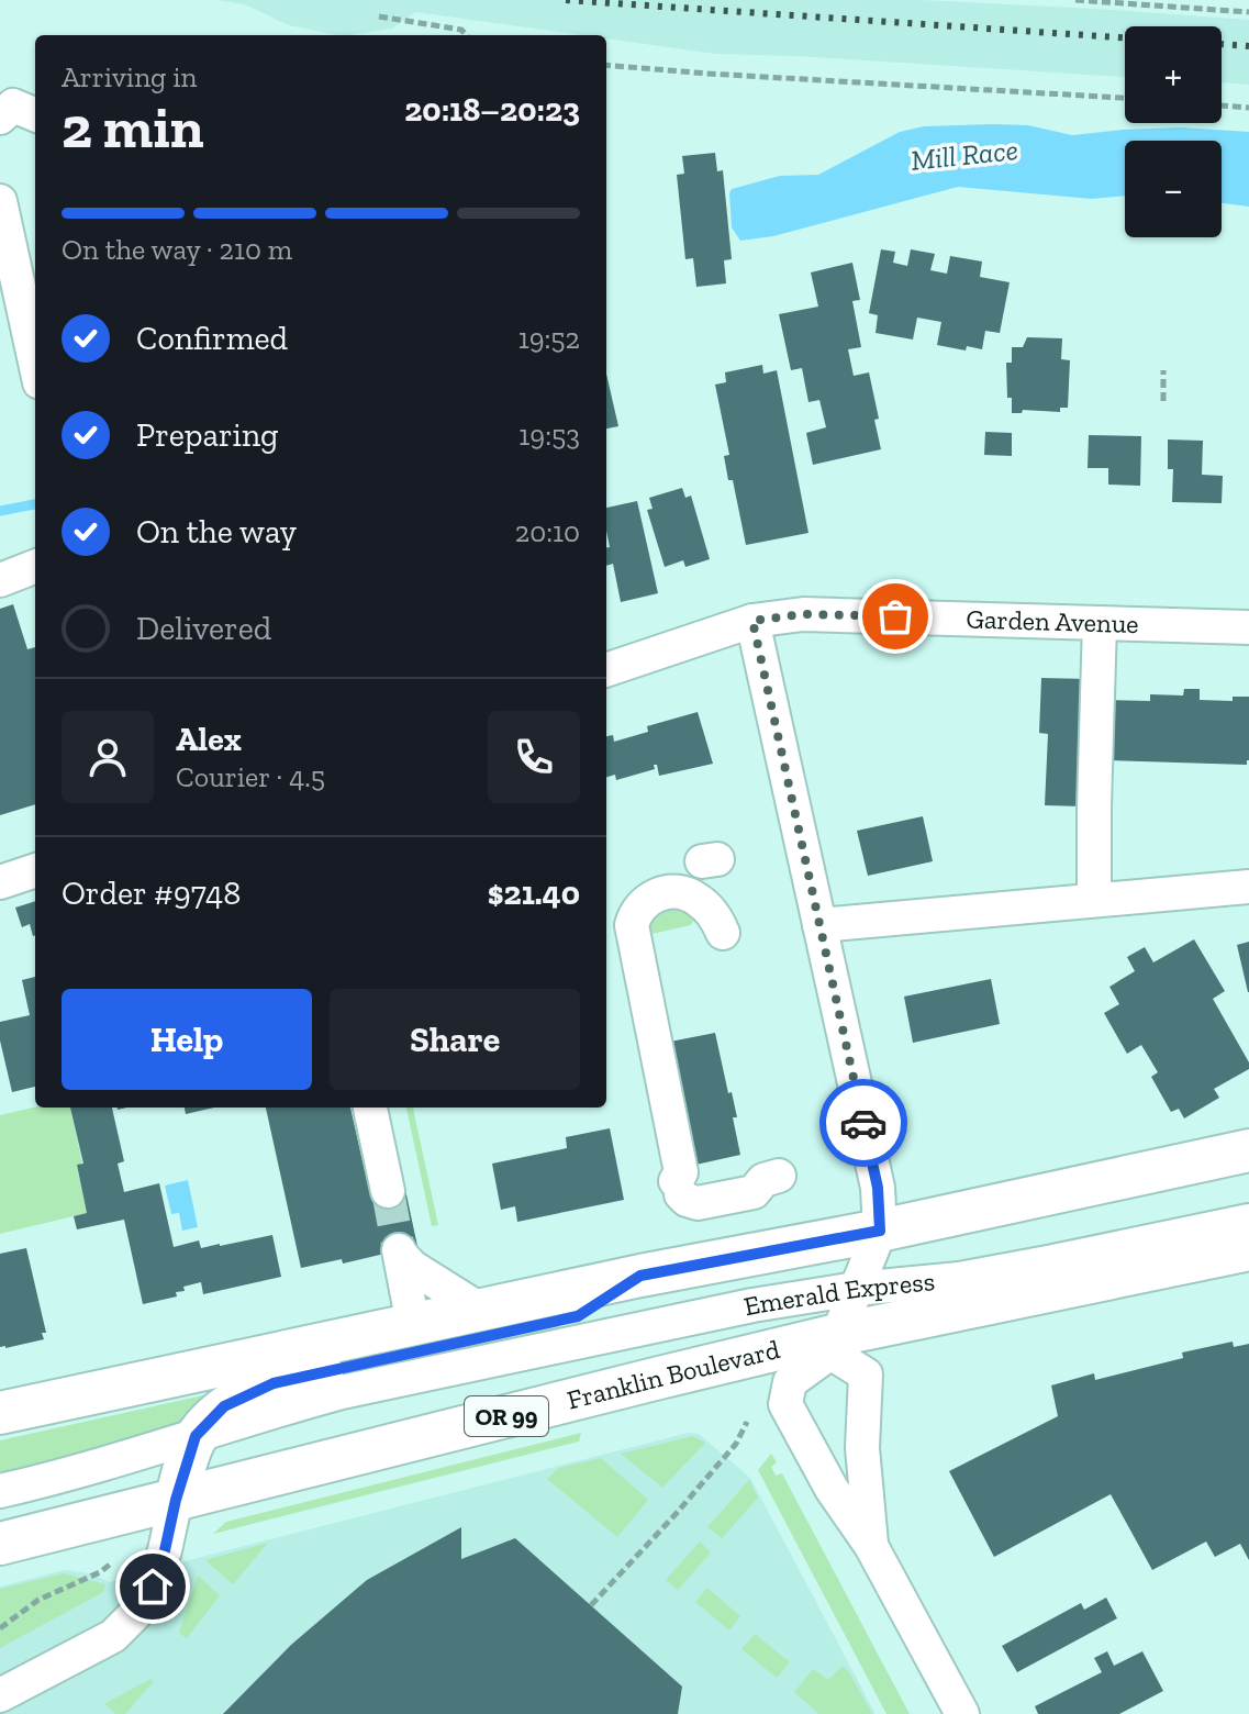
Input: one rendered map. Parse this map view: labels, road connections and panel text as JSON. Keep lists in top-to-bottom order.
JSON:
{
  "streets": {
    "main road": ["Franklin Boulevard", "OR 99"],
    "street": ["Garden Avenue", "Emerald Express"]
  },
  "water": ["Mill Race"],
  "page": {
    "map_buttons": ["+", "−"],
    "heading": ["2 min", "Arriving in", "20:18–20:23"],
    "panel": [
      "Alex",
      "Courier · 4.5",
      "Order #9748",
      "$21.40"
    ],
    "bar": "On the way · 210 m",
    "list": [
      ["Confirmed", "19:52"],
      ["Preparing", "19:53"],
      ["On the way", "20:10"],
      "Delivered"
    ],
    "buttons": ["Help", "Share"]
  }
}
